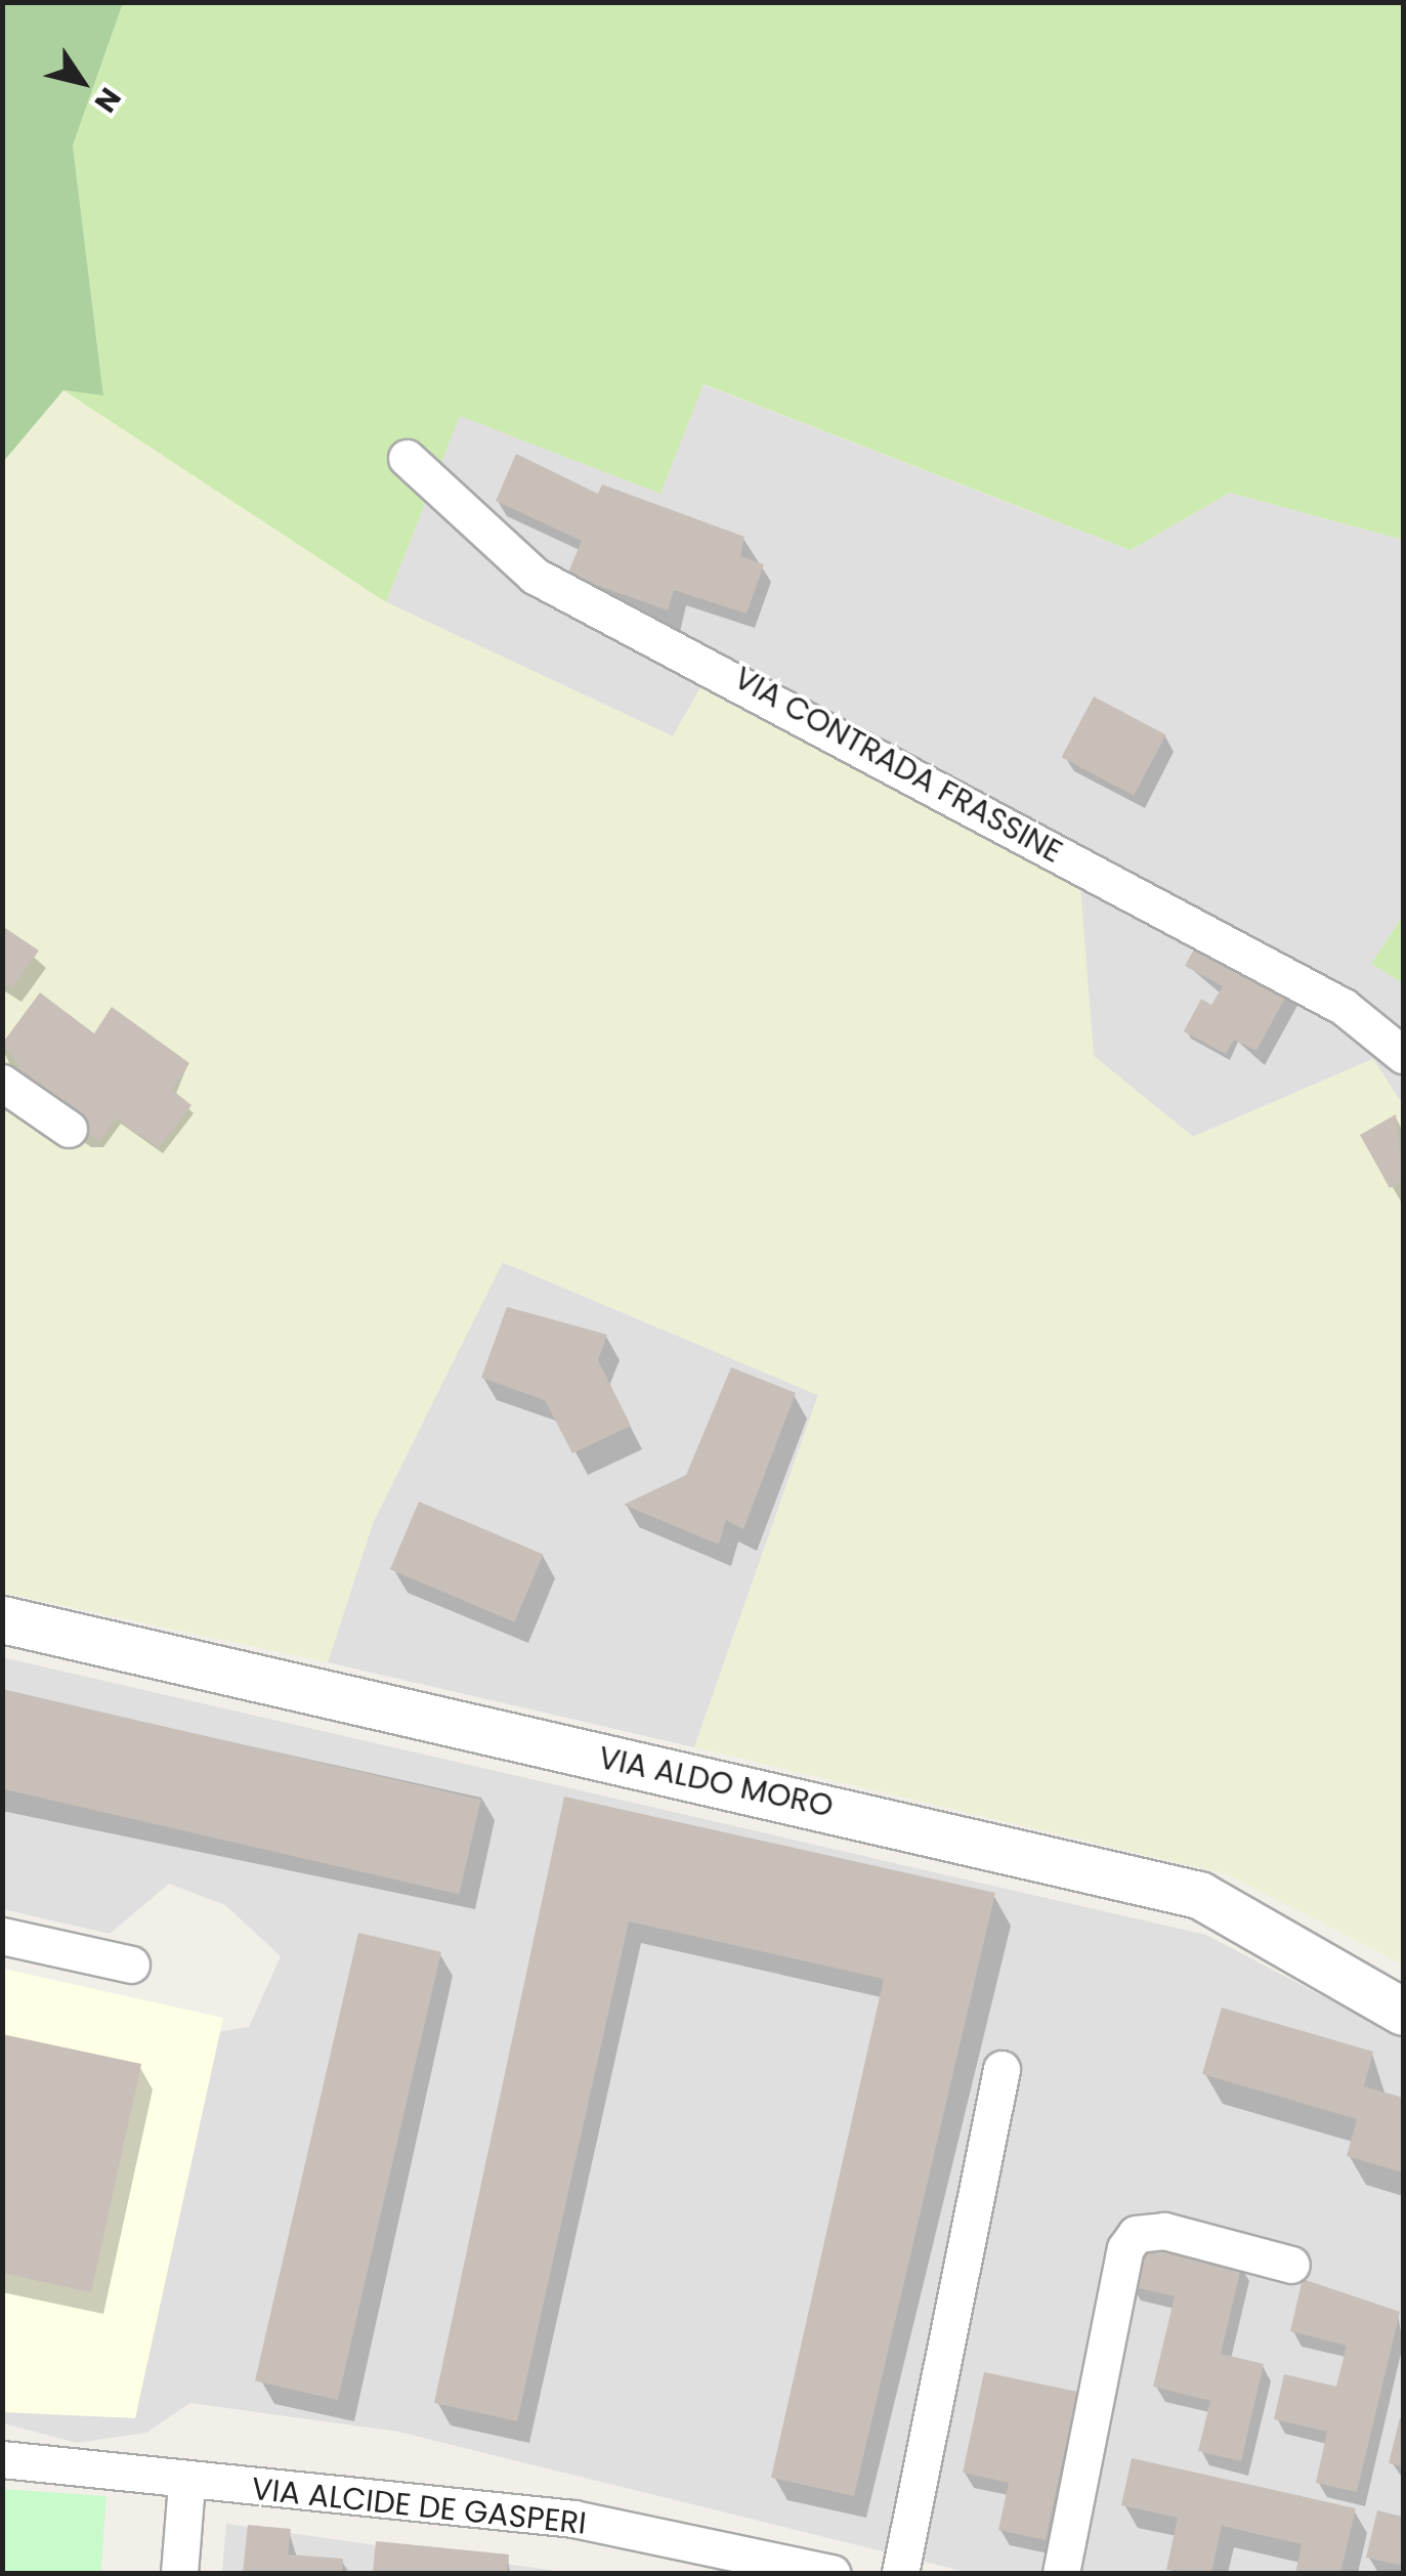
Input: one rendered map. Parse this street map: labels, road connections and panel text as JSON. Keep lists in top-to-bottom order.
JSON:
{
  "streets": {
    "street": ["VIA CONTRADA FRASSINE", "VIA ALDO MORO", "VIA ALCIDE DE GASPERI"]
  },
  "north": "bottom right"
}
